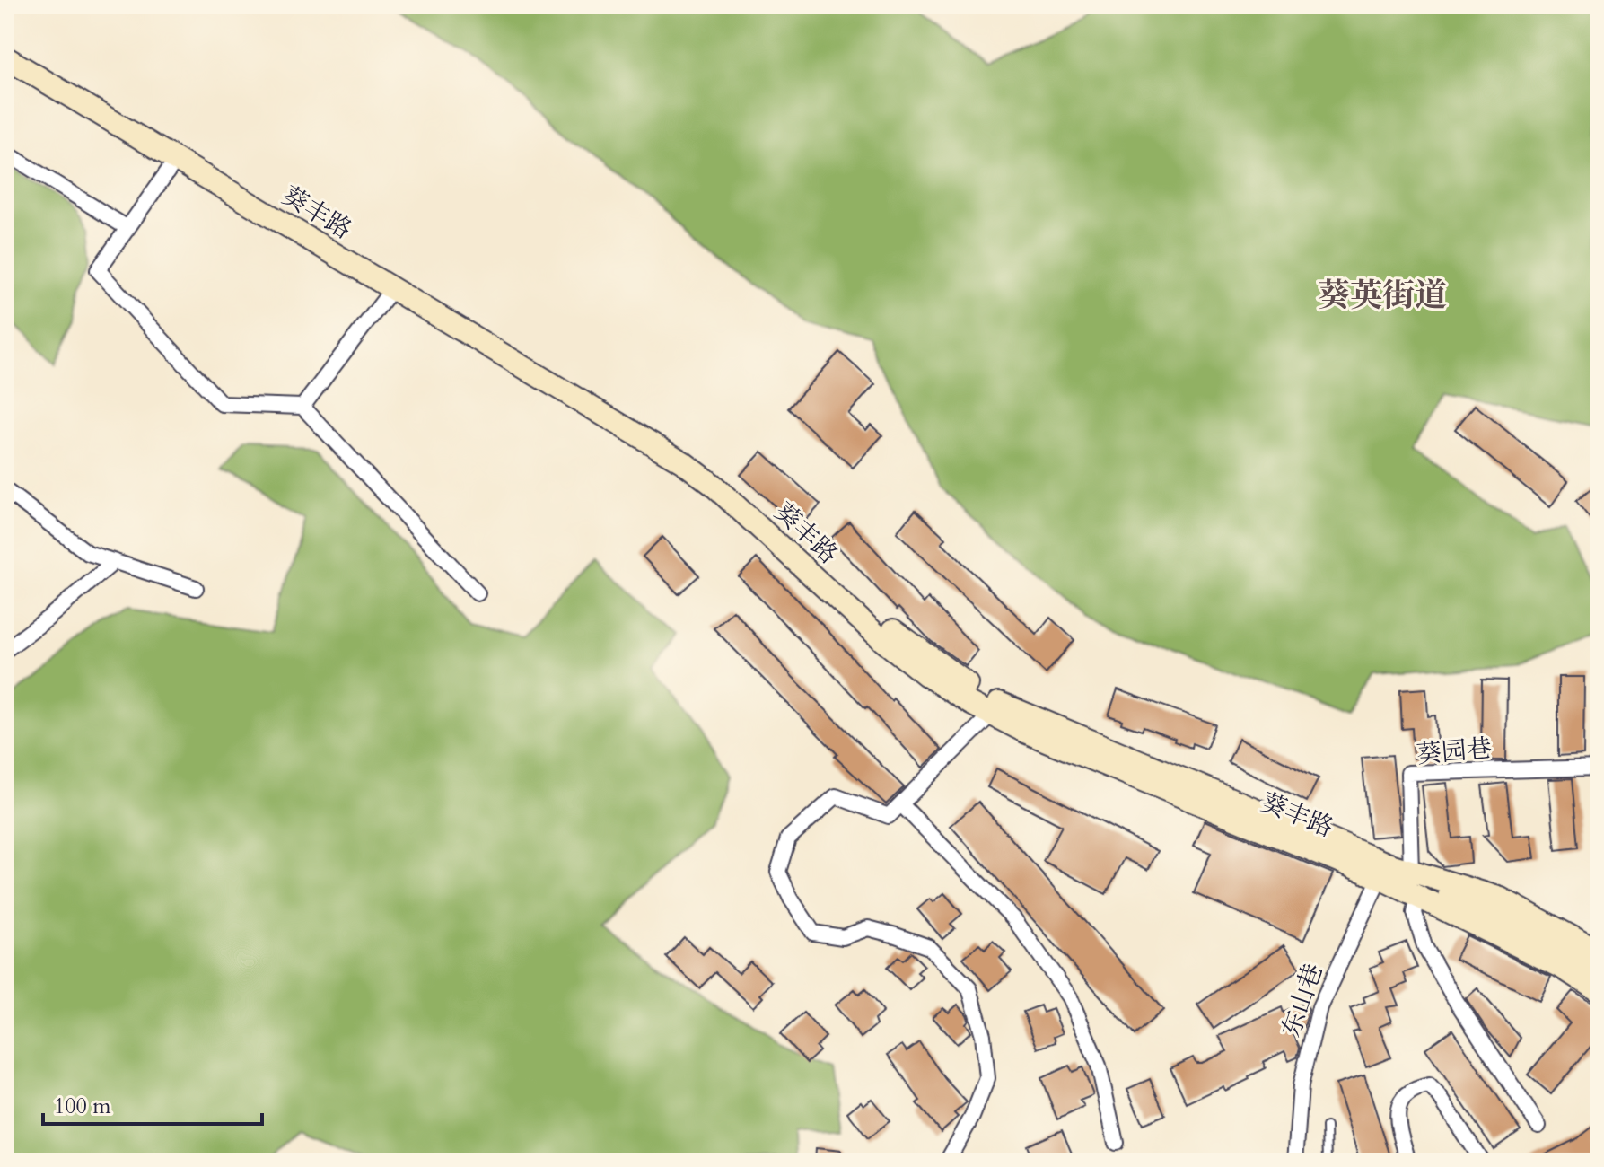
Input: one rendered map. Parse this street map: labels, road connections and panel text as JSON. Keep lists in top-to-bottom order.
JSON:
{
  "streets": {
    "main road": ["葵丰路"],
    "street": ["葵园巷", "东山巷"]
  },
  "crossings": [
    ["葵丰路", "葵园巷"],
    ["葵丰路", "东山巷"]
  ],
  "districts": ["葵英街道"],
  "scale_bar": "100 m"
}
